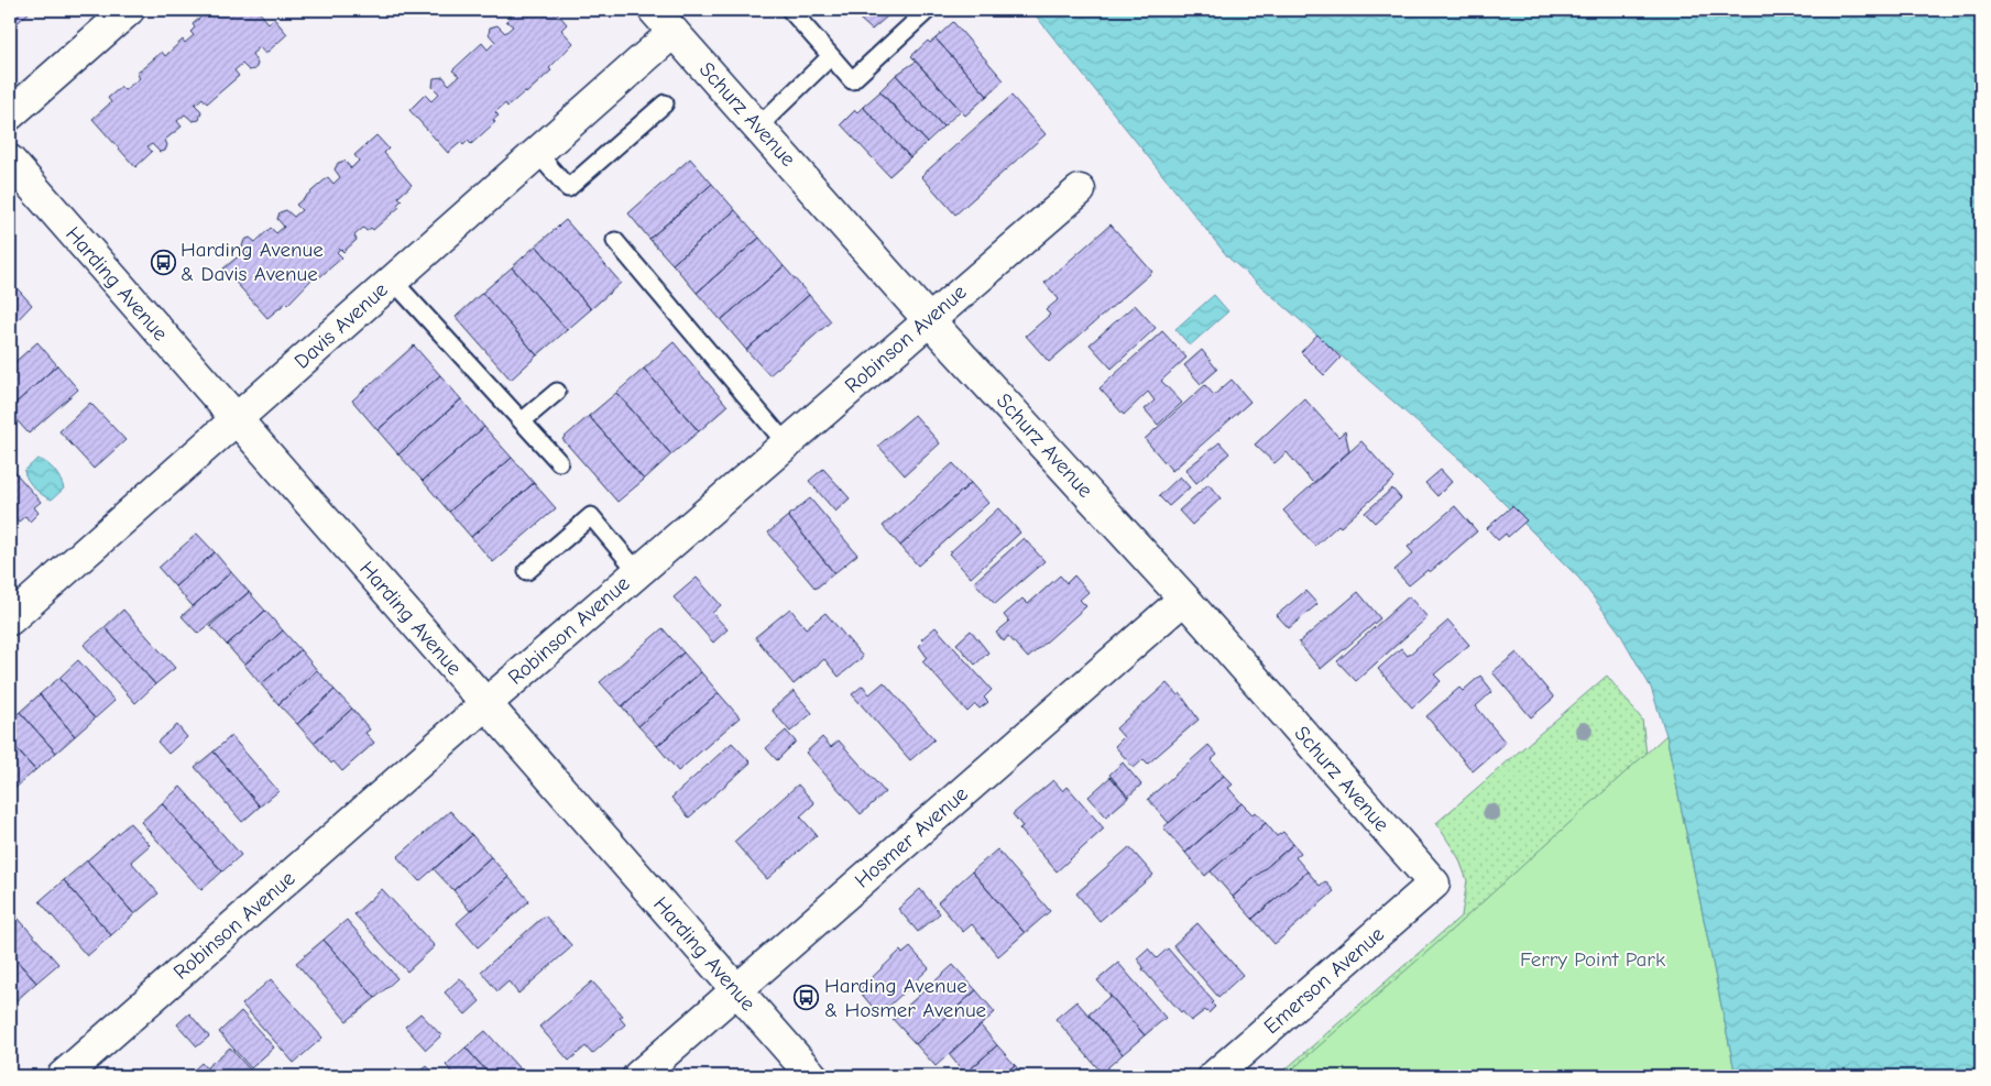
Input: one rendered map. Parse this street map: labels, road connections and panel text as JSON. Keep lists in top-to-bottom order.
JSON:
{
  "streets": {
    "street": [
      "Schurz Avenue",
      "Harding Avenue",
      "Davis Avenue",
      "Robinson Avenue",
      "Hosmer Avenue",
      "Emerson Avenue"
    ]
  },
  "crossings": [
    ["Schurz Avenue", "Davis Avenue"],
    ["Schurz Avenue", "Robinson Avenue"],
    ["Schurz Avenue", "Hosmer Avenue"],
    ["Schurz Avenue", "Emerson Avenue"],
    ["Harding Avenue", "Davis Avenue"],
    ["Harding Avenue", "Robinson Avenue"],
    ["Harding Avenue", "Hosmer Avenue"]
  ],
  "parks": ["Ferry Point Park"],
  "places": {
    "bus stop": ["Harding Avenue & Davis Avenue", "Harding Avenue & Hosmer Avenue"]
  }
}
